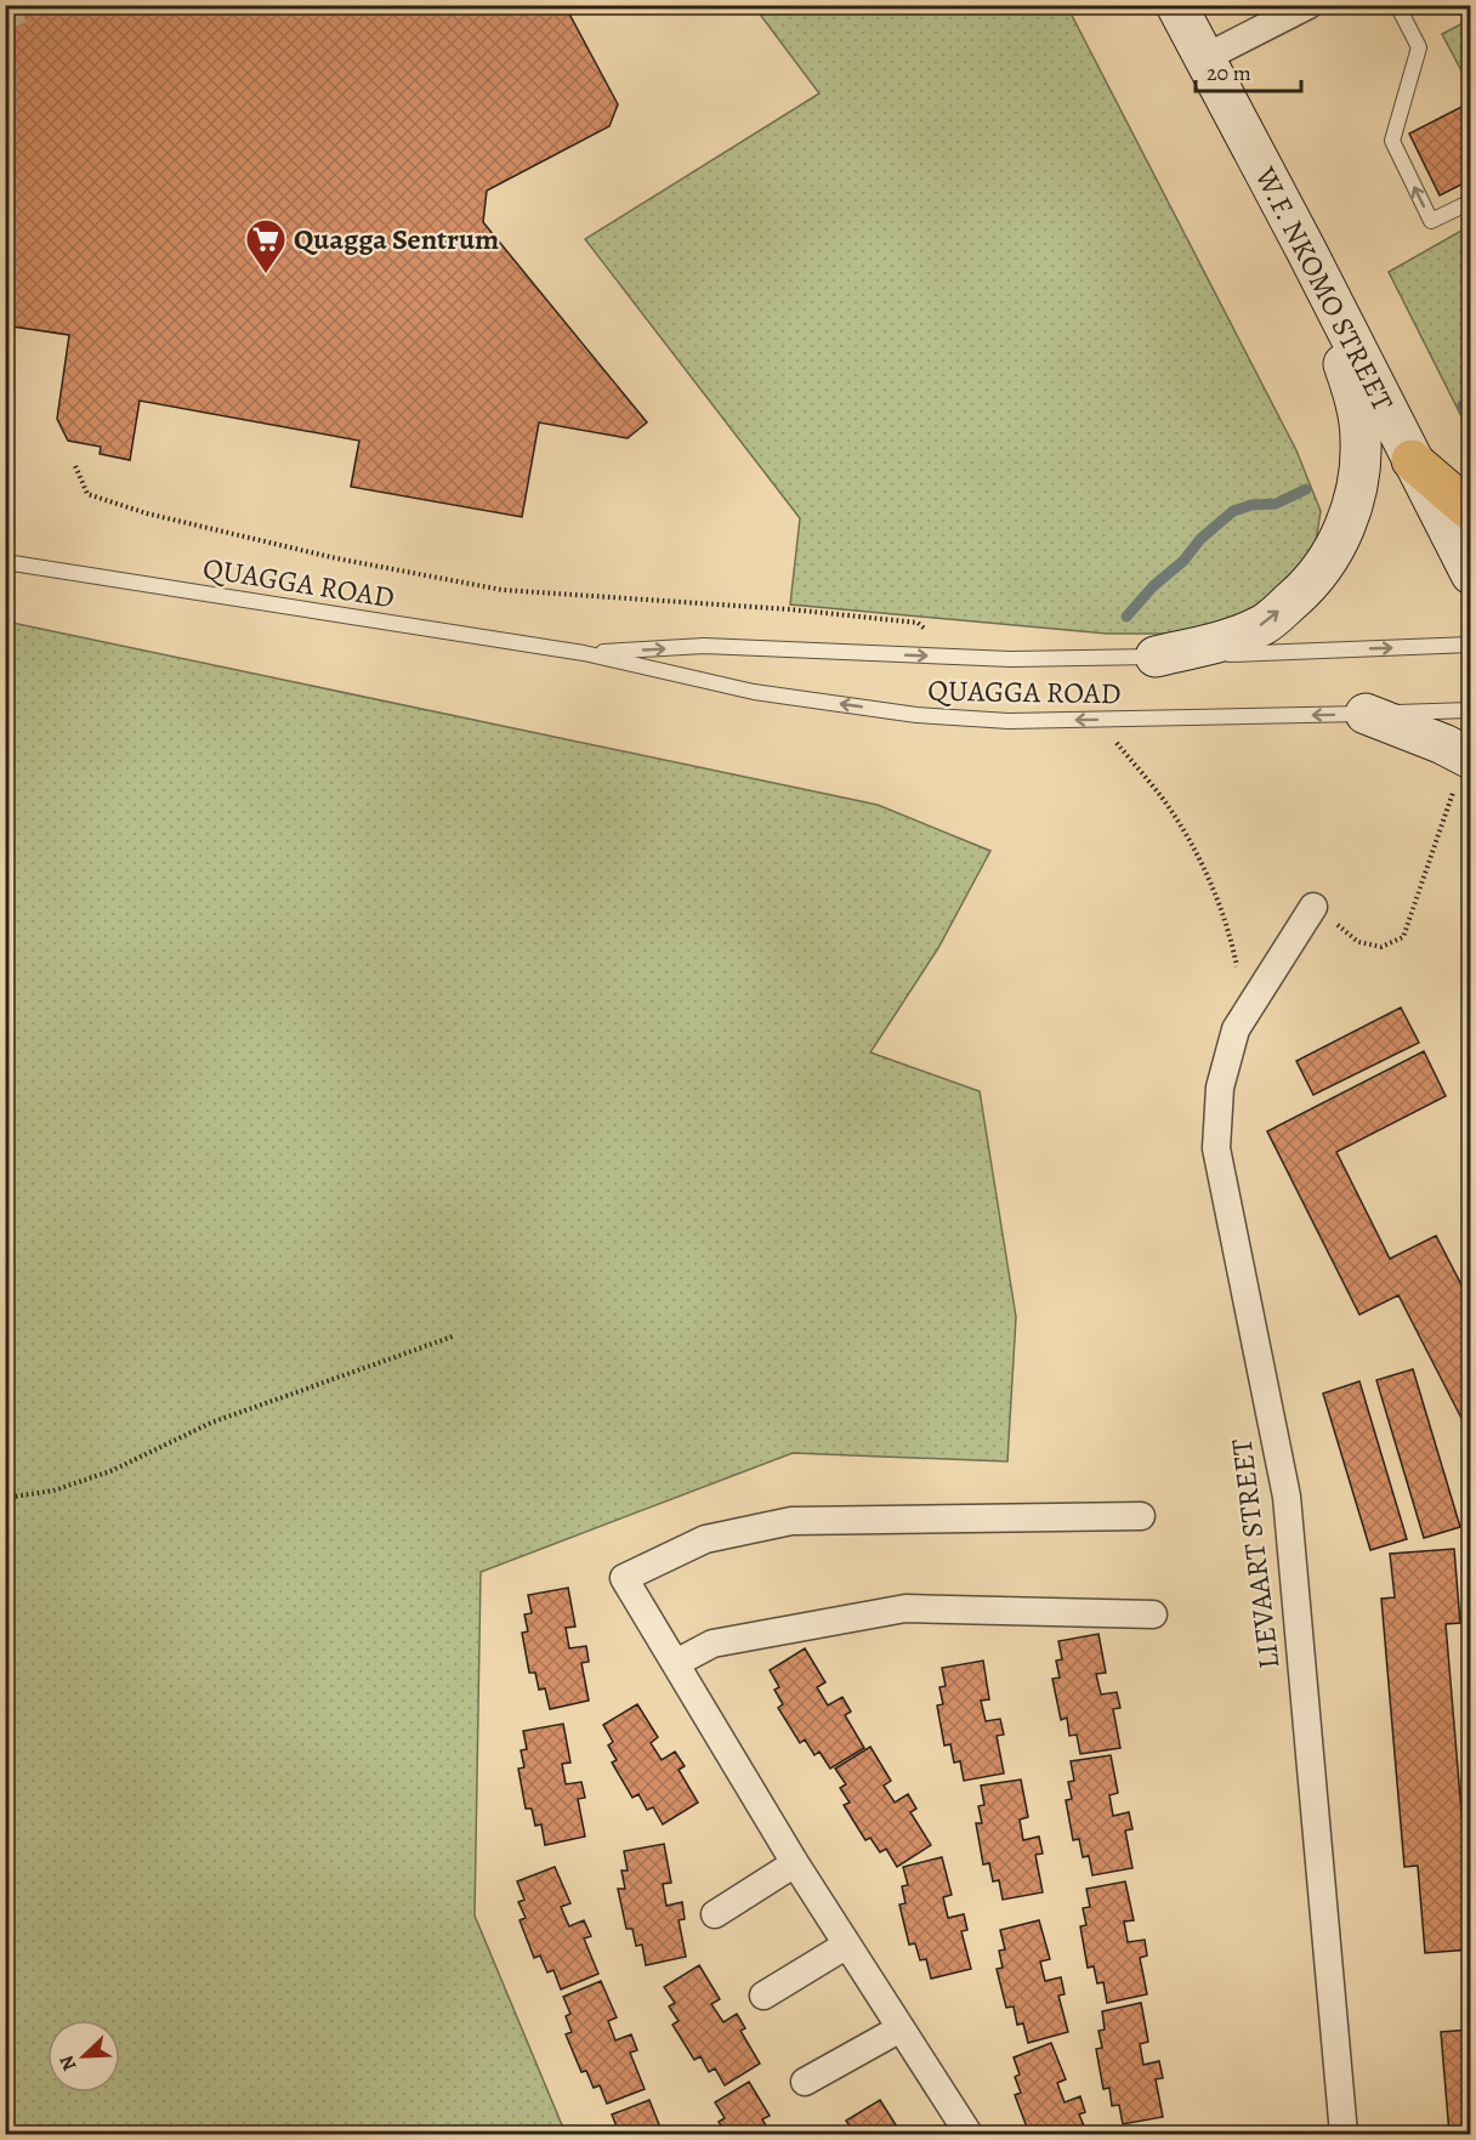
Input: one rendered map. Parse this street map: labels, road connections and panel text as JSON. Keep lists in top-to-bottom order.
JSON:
{
  "streets": {
    "main road": ["W.F. NKOMO STREET"],
    "street": ["LIEVAART STREET"],
    "lane": ["QUAGGA ROAD"]
  },
  "places": {
    "supermarket": ["Quagga Sentrum"]
  },
  "scale_bar": "20 m",
  "north": "bottom left"
}
